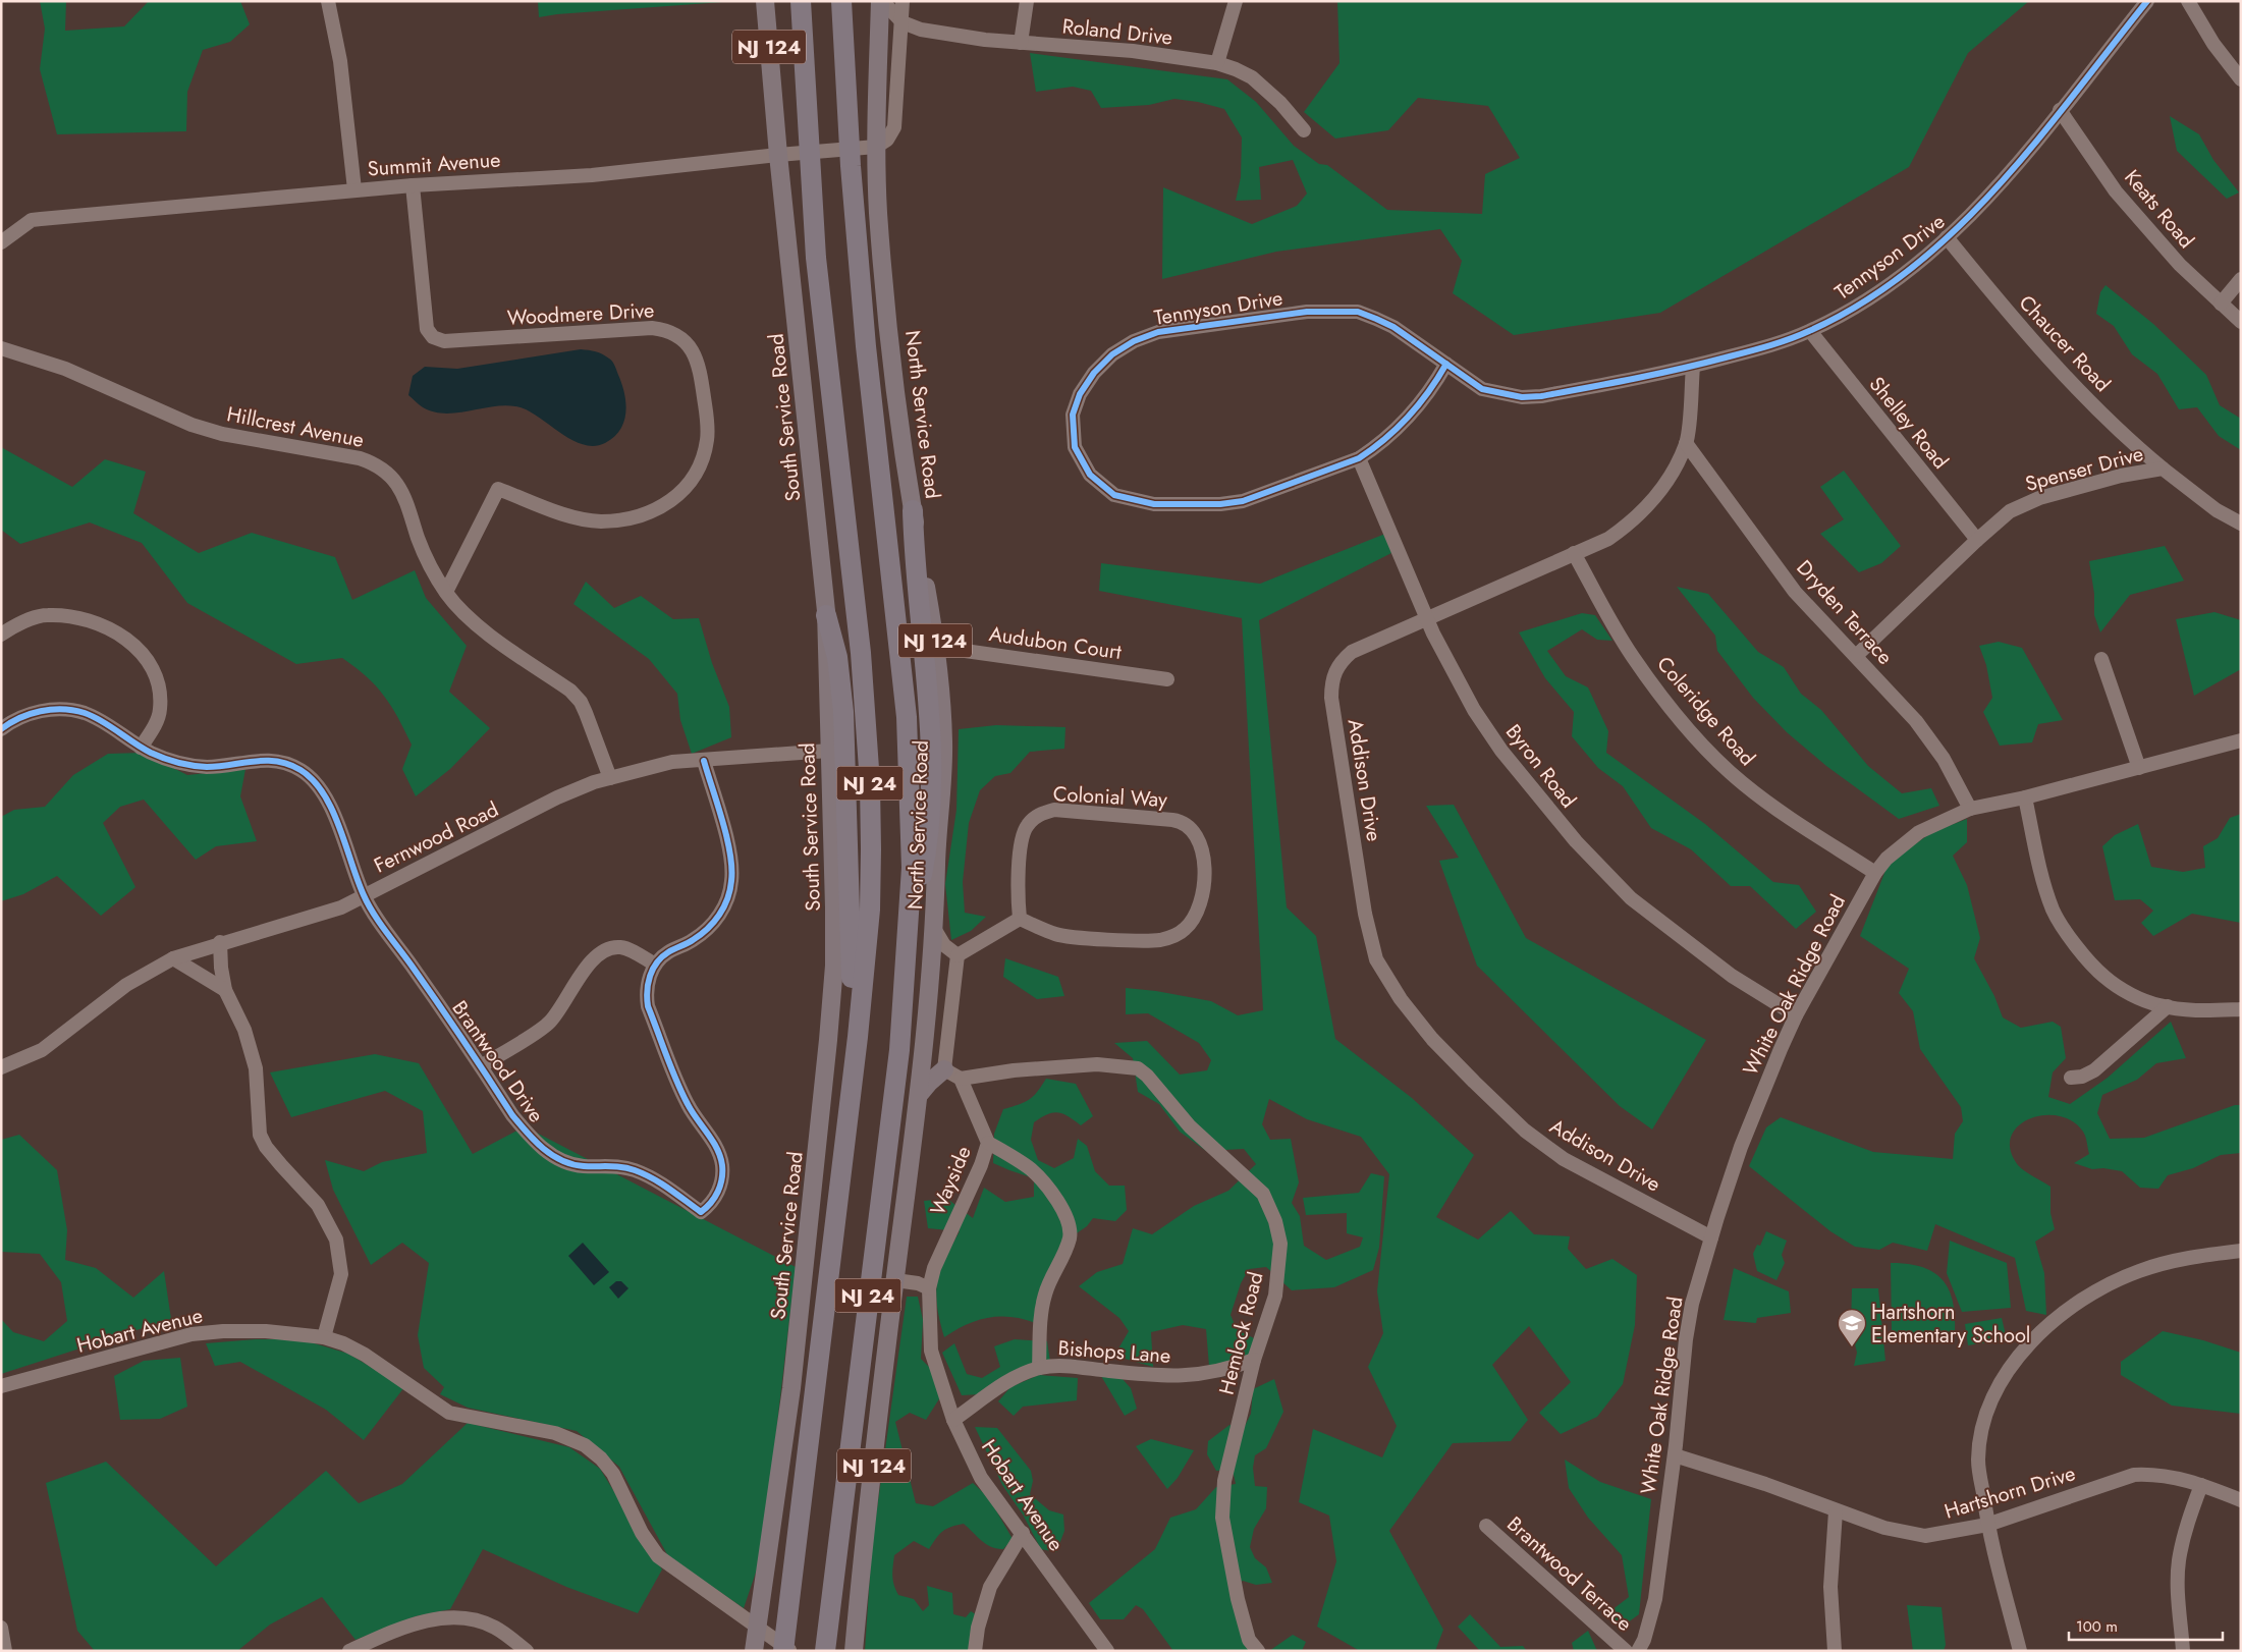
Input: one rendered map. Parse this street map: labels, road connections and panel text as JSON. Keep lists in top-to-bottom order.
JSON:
{
  "streets": {
    "highway": ["NJ 24"],
    "main road": ["NJ 124", "North Service Road", "South Service Road"],
    "street": [
      "Roland Drive",
      "Summit Avenue",
      "Keats Road",
      "Tennyson Drive",
      "Woodmere Drive",
      "Chaucer Road",
      "Shelley Road",
      "Hillcrest Avenue",
      "Spenser Drive",
      "Dryden Terrace",
      "Audubon Court",
      "Coleridge Road",
      "Byron Road",
      "Addison Drive",
      "Colonial Way",
      "Fernwood Road",
      "White Oak Ridge Road",
      "Brantwood Drive",
      "Wayside",
      "Hobart Avenue",
      "Hemlock Road",
      "Bishops Lane",
      "Hartshorn Drive",
      "Brantwood Terrace"
    ]
  },
  "crossings": [
    ["Summit Avenue", "Woodmere Drive"],
    ["Summit Avenue", "North Service Road"],
    ["Summit Avenue", "South Service Road"],
    ["Keats Road", "Tennyson Drive"],
    ["Tennyson Drive", "Chaucer Road"],
    ["Tennyson Drive", "Shelley Road"],
    ["Tennyson Drive", "Byron Road"],
    ["Tennyson Drive", "Addison Drive"],
    ["Woodmere Drive", "Hillcrest Avenue"],
    ["Chaucer Road", "Spenser Drive"],
    ["North Service Road", "Audubon Court"],
    ["South Service Road", "NJ 24"],
    ["South Service Road", "Fernwood Road"],
    ["South Service Road", "Hobart Avenue"],
    ["Shelley Road", "Spenser Drive"],
    ["Hillcrest Avenue", "Fernwood Road"],
    ["Spenser Drive", "Dryden Terrace"],
    ["Dryden Terrace", "Addison Drive"],
    ["Dryden Terrace", "White Oak Ridge Road"],
    ["Coleridge Road", "Addison Drive"],
    ["Coleridge Road", "White Oak Ridge Road"],
    ["Byron Road", "Addison Drive"],
    ["Byron Road", "White Oak Ridge Road"],
    ["Addison Drive", "White Oak Ridge Road"],
    ["NJ 24", "Hobart Avenue"],
    ["Fernwood Road", "Brantwood Drive"],
    ["White Oak Ridge Road", "Hartshorn Drive"],
    ["Wayside", "Hobart Avenue"],
    ["Wayside", "Hemlock Road"],
    ["Hobart Avenue", "Bishops Lane"],
    ["Hemlock Road", "Bishops Lane"]
  ],
  "places": {
    "school or university": ["Hartshorn Elementary School"]
  },
  "scale_bar": "100 m"
}
